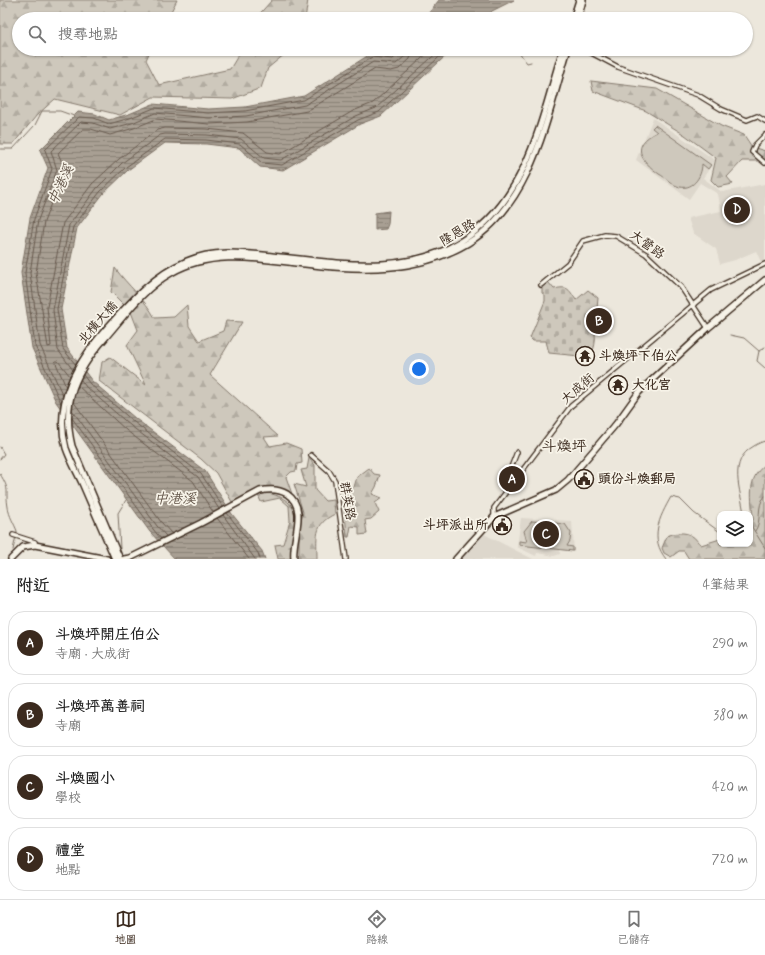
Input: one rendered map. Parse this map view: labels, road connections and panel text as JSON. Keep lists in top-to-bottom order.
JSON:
{
  "streets": {
    "main road": ["隆恩路", "北橫大橋"],
    "street": ["大營路", "大成街", "群英路"]
  },
  "crossings": [
    ["隆恩路", "北橫大橋"],
    ["大營路", "大成街"]
  ],
  "districts": ["斗煥坪"],
  "water": ["中港溪"],
  "places": {
    "temple": ["斗煥坪下伯公", "大化宮"],
    "public building": ["頭份斗煥郵局", "斗坪派出所"]
  },
  "page": {
    "search": "搜尋地點",
    "pins": [
      "D",
      "B",
      "A",
      "C"
    ],
    "heading": ["附近", "4筆結果"],
    "list": [
      {
        "mark": "A",
        "name": "斗煥坪開庄伯公",
        "note": "寺廟 · 大成街",
        "value": "290 m"
      },
      {
        "mark": "B",
        "name": "斗煥坪萬善祠",
        "note": "寺廟",
        "value": "380 m"
      },
      {
        "mark": "C",
        "name": "斗煥國小",
        "note": "學校",
        "value": "420 m"
      },
      {
        "mark": "D",
        "name": "禮堂",
        "note": "地點",
        "value": "720 m"
      }
    ],
    "nav": ["地圖", "路線", "已儲存"]
  }
}
